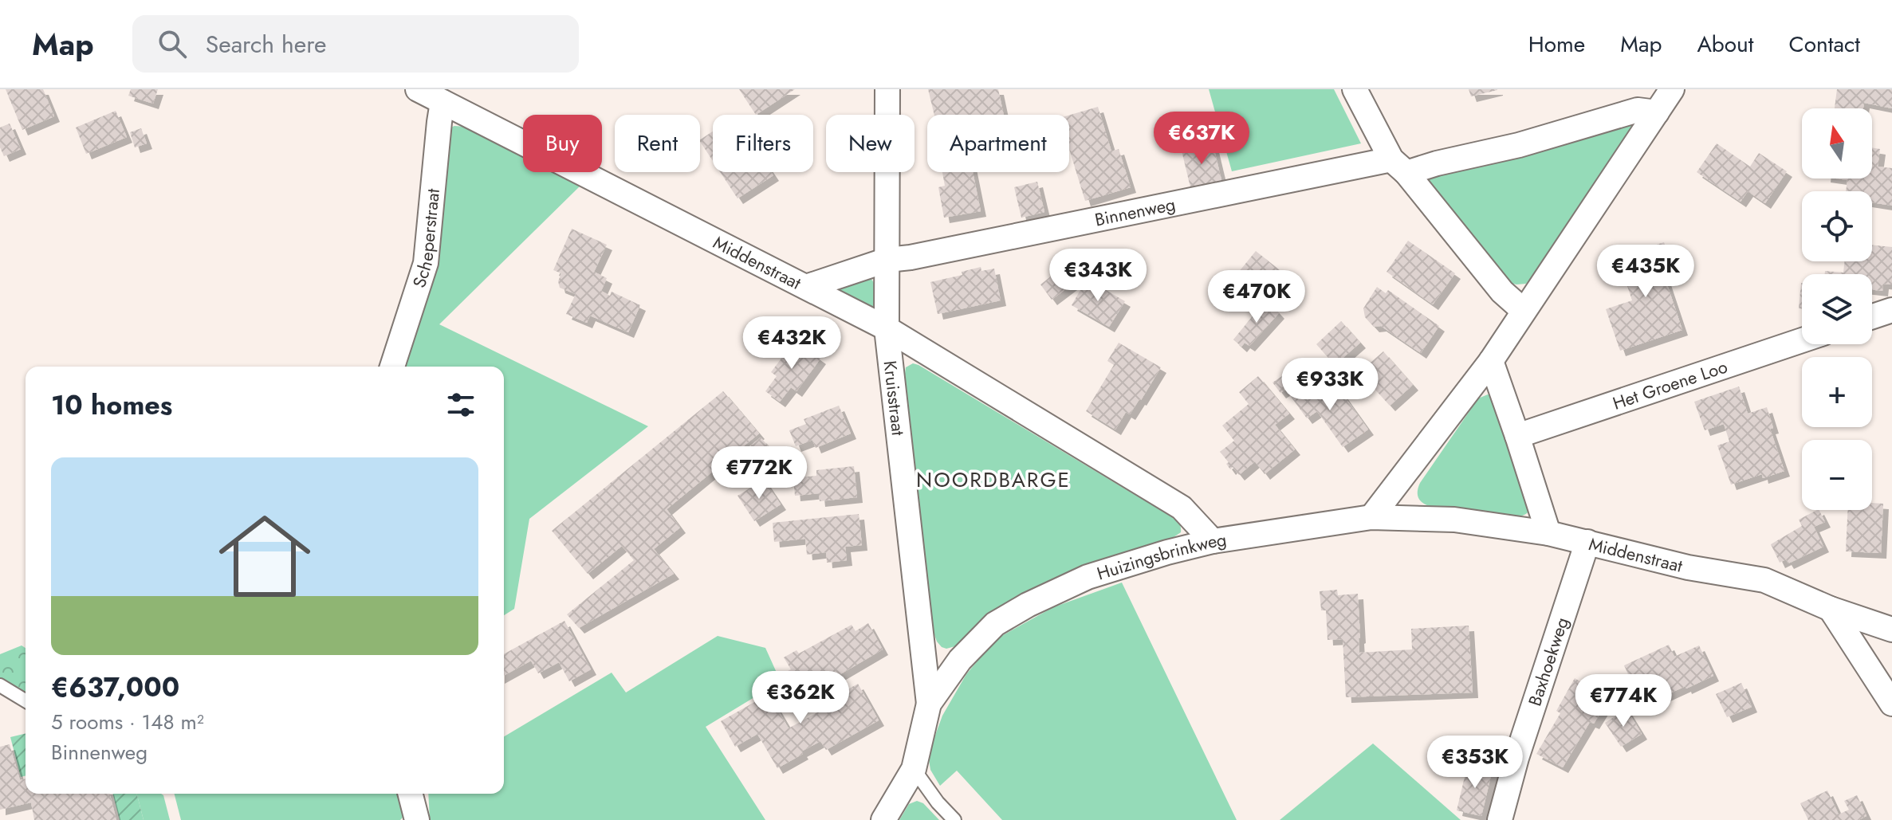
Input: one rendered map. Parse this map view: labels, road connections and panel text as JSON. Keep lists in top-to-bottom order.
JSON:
{
  "streets": {
    "street": [
      "Binnenweg",
      "Scheperstraat",
      "Middenstraat",
      "Het Groene Loo",
      "Kruisstraat",
      "Huizingsbrinkweg",
      "Baxhoekweg"
    ]
  },
  "crossings": [
    ["Binnenweg", "Middenstraat"],
    ["Binnenweg", "Kruisstraat"],
    ["Scheperstraat", "Middenstraat"],
    ["Middenstraat", "Kruisstraat"],
    ["Middenstraat", "Huizingsbrinkweg"],
    ["Middenstraat", "Baxhoekweg"],
    ["Kruisstraat", "Huizingsbrinkweg"]
  ],
  "districts": ["NOORDBARGE"],
  "north": "top",
  "page": {
    "header": "Map",
    "search": "Search here",
    "nav": [
      "Home",
      "Map",
      "About",
      "Contact"
    ],
    "map_buttons": ["+", "−"],
    "price": [
      "€637K",
      "€435K",
      "€343K",
      "€470K",
      "€432K",
      "€933K",
      "€772K",
      "€362K",
      "€774K",
      "€353K"
    ],
    "chip": [
      "Buy",
      "Rent",
      "Filters",
      "New",
      "Apartment"
    ],
    "heading": "10 homes",
    "list": [
      {
        "name": "€637,000",
        "note": "5 rooms · 148 m² · Binnenweg"
      }
    ]
  }
}
